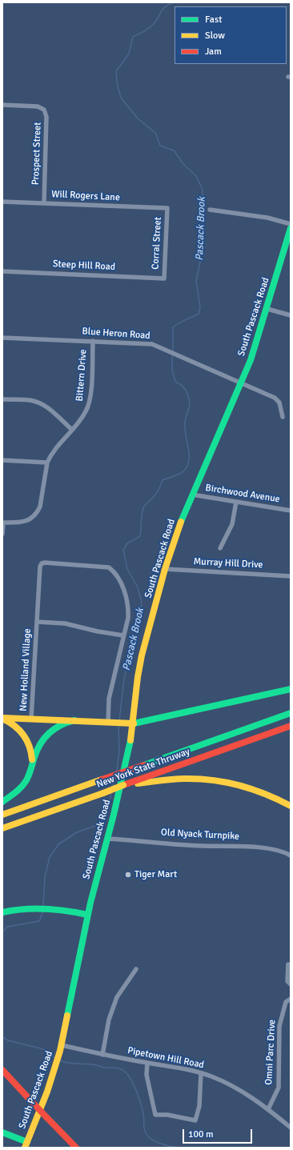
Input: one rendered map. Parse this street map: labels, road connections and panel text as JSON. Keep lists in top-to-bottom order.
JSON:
{
  "streets": {
    "main road": ["South Pascack Road", "New York State Thruway"],
    "street": [
      "Prospect Street",
      "Will Rogers Lane",
      "Corral Street",
      "Steep Hill Road",
      "Blue Heron Road",
      "Bittern Drive",
      "Birchwood Avenue",
      "Murray Hill Drive",
      "New Holland Village",
      "Old Nyack Turnpike",
      "Omni Parc Drive",
      "Pipetown Hill Road"
    ]
  },
  "crossings": [
    ["Prospect Street", "Will Rogers Lane"],
    ["Will Rogers Lane", "Corral Street"],
    ["Corral Street", "Steep Hill Road"],
    ["South Pascack Road", "Blue Heron Road"],
    ["South Pascack Road", "Birchwood Avenue"],
    ["South Pascack Road", "Murray Hill Drive"],
    ["South Pascack Road", "Old Nyack Turnpike"],
    ["South Pascack Road", "Pipetown Hill Road"],
    ["Blue Heron Road", "Bittern Drive"],
    ["Omni Parc Drive", "Pipetown Hill Road"]
  ],
  "water": ["Pascack Brook"],
  "places": ["Tiger Mart"],
  "legend": ["Fast", "Slow", "Jam"],
  "scale_bar": "100 m"
}
